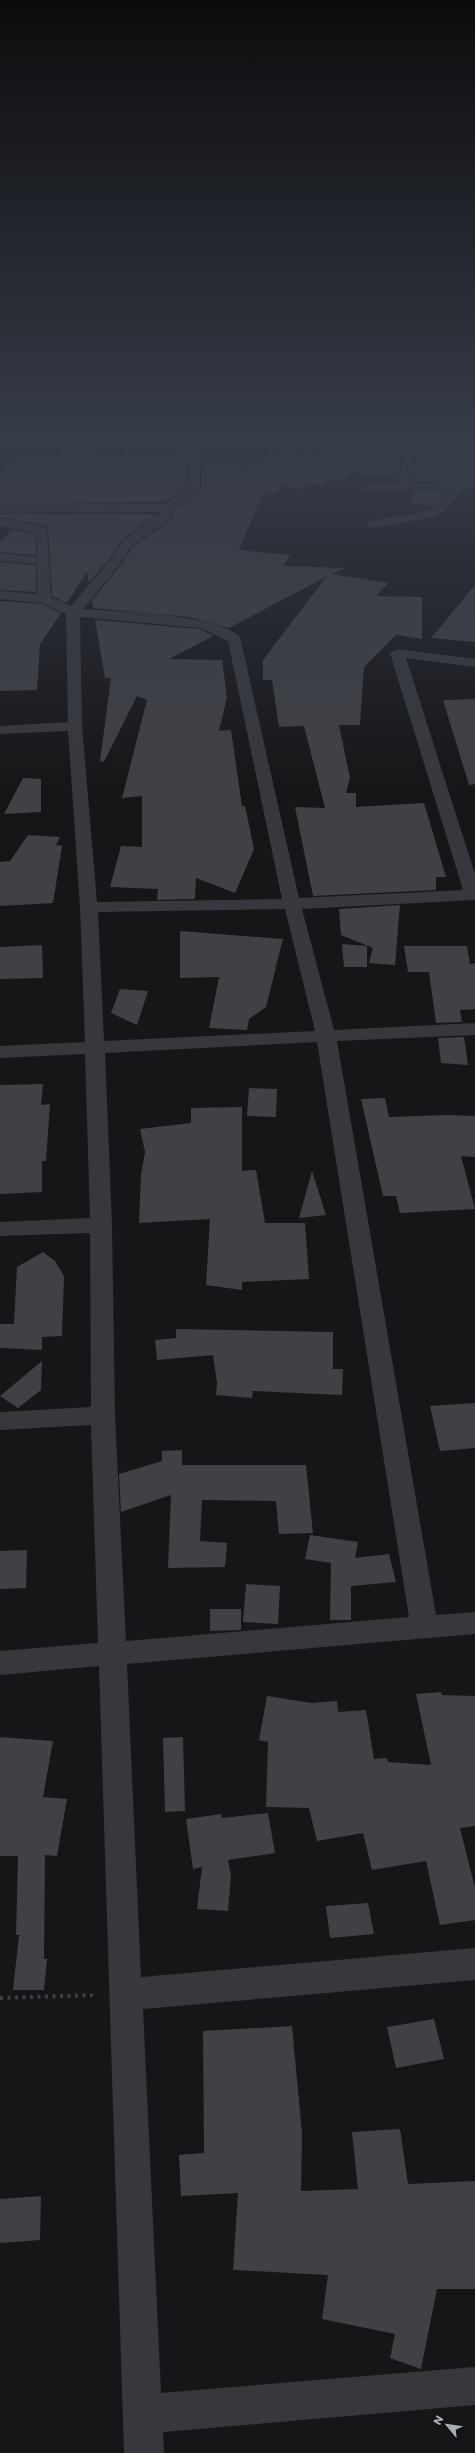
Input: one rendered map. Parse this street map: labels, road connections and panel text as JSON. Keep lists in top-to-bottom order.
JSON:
{
  "north": "top left"
}
